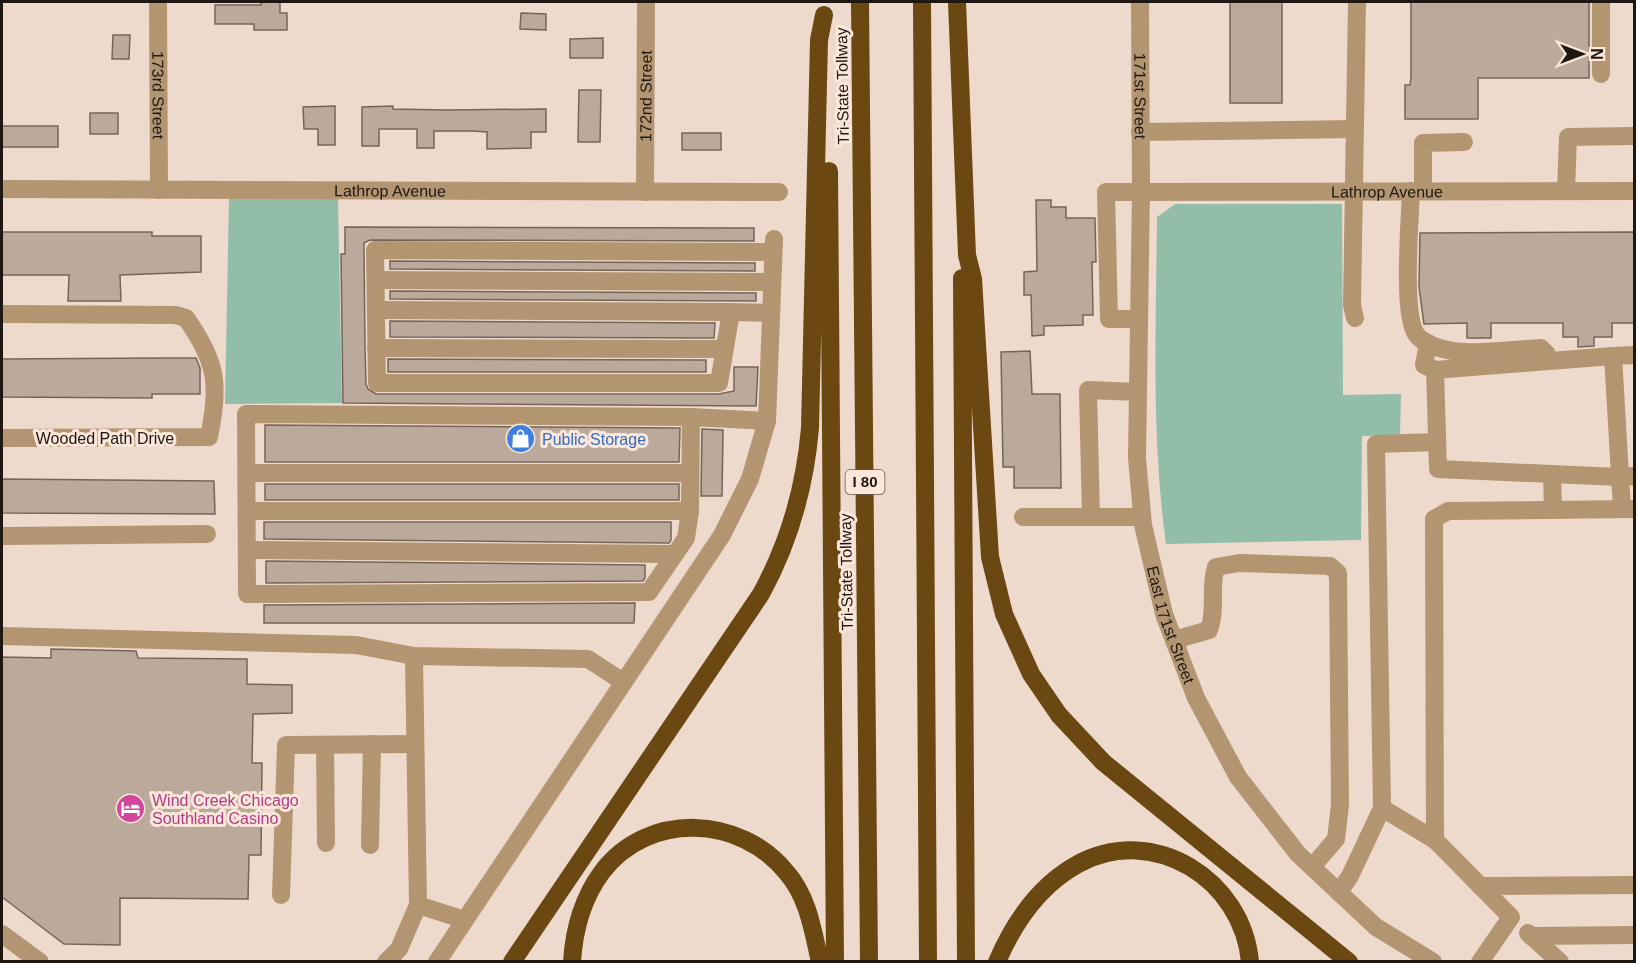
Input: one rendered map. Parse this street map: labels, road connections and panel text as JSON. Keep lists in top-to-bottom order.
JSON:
{
  "streets": {
    "highway": ["Tri-State Tollway", "I 80"],
    "street": [
      "173rd Street",
      "171st Street",
      "172nd Street",
      "Lathrop Avenue",
      "Wooded Path Drive",
      "East 171st Street"
    ]
  },
  "crossings": [
    ["173rd Street", "Lathrop Avenue"],
    ["171st Street", "Lathrop Avenue"],
    ["171st Street", "East 171st Street"],
    ["172nd Street", "Lathrop Avenue"],
    ["Lathrop Avenue", "East 171st Street"]
  ],
  "places": {
    "shop": ["Public Storage"],
    "hotel": ["Wind Creek Chicago Southland Casino"]
  },
  "north": "right"
}
